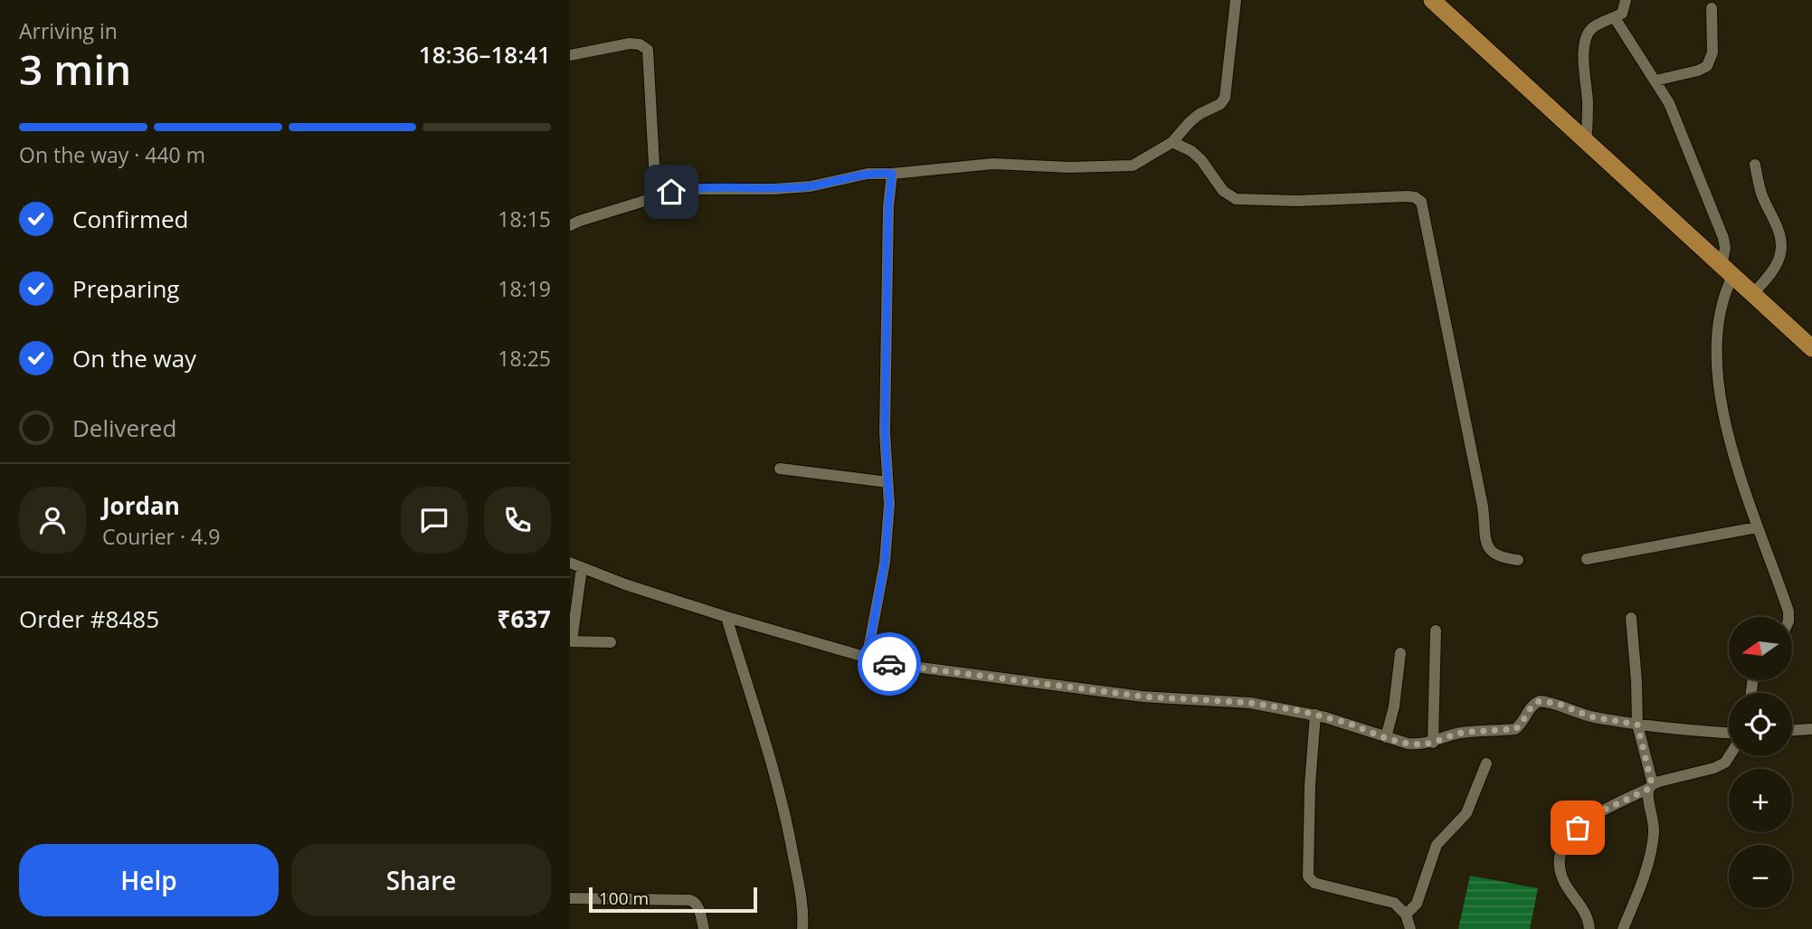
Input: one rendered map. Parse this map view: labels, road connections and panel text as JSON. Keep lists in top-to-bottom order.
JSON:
{
  "scale_bar": "100 m",
  "north": "left",
  "page": {
    "heading": ["3 min", "Arriving in", "18:36–18:41"],
    "panel": [
      "Jordan",
      "Courier · 4.9",
      "Order #8485",
      "₹637"
    ],
    "bar": "On the way · 440 m",
    "list": [
      ["Confirmed", "18:15"],
      ["Preparing", "18:19"],
      ["On the way", "18:25"],
      "Delivered"
    ],
    "map_buttons": ["+", "−"],
    "buttons": ["Help", "Share"],
    "scale": "100 m"
  }
}
